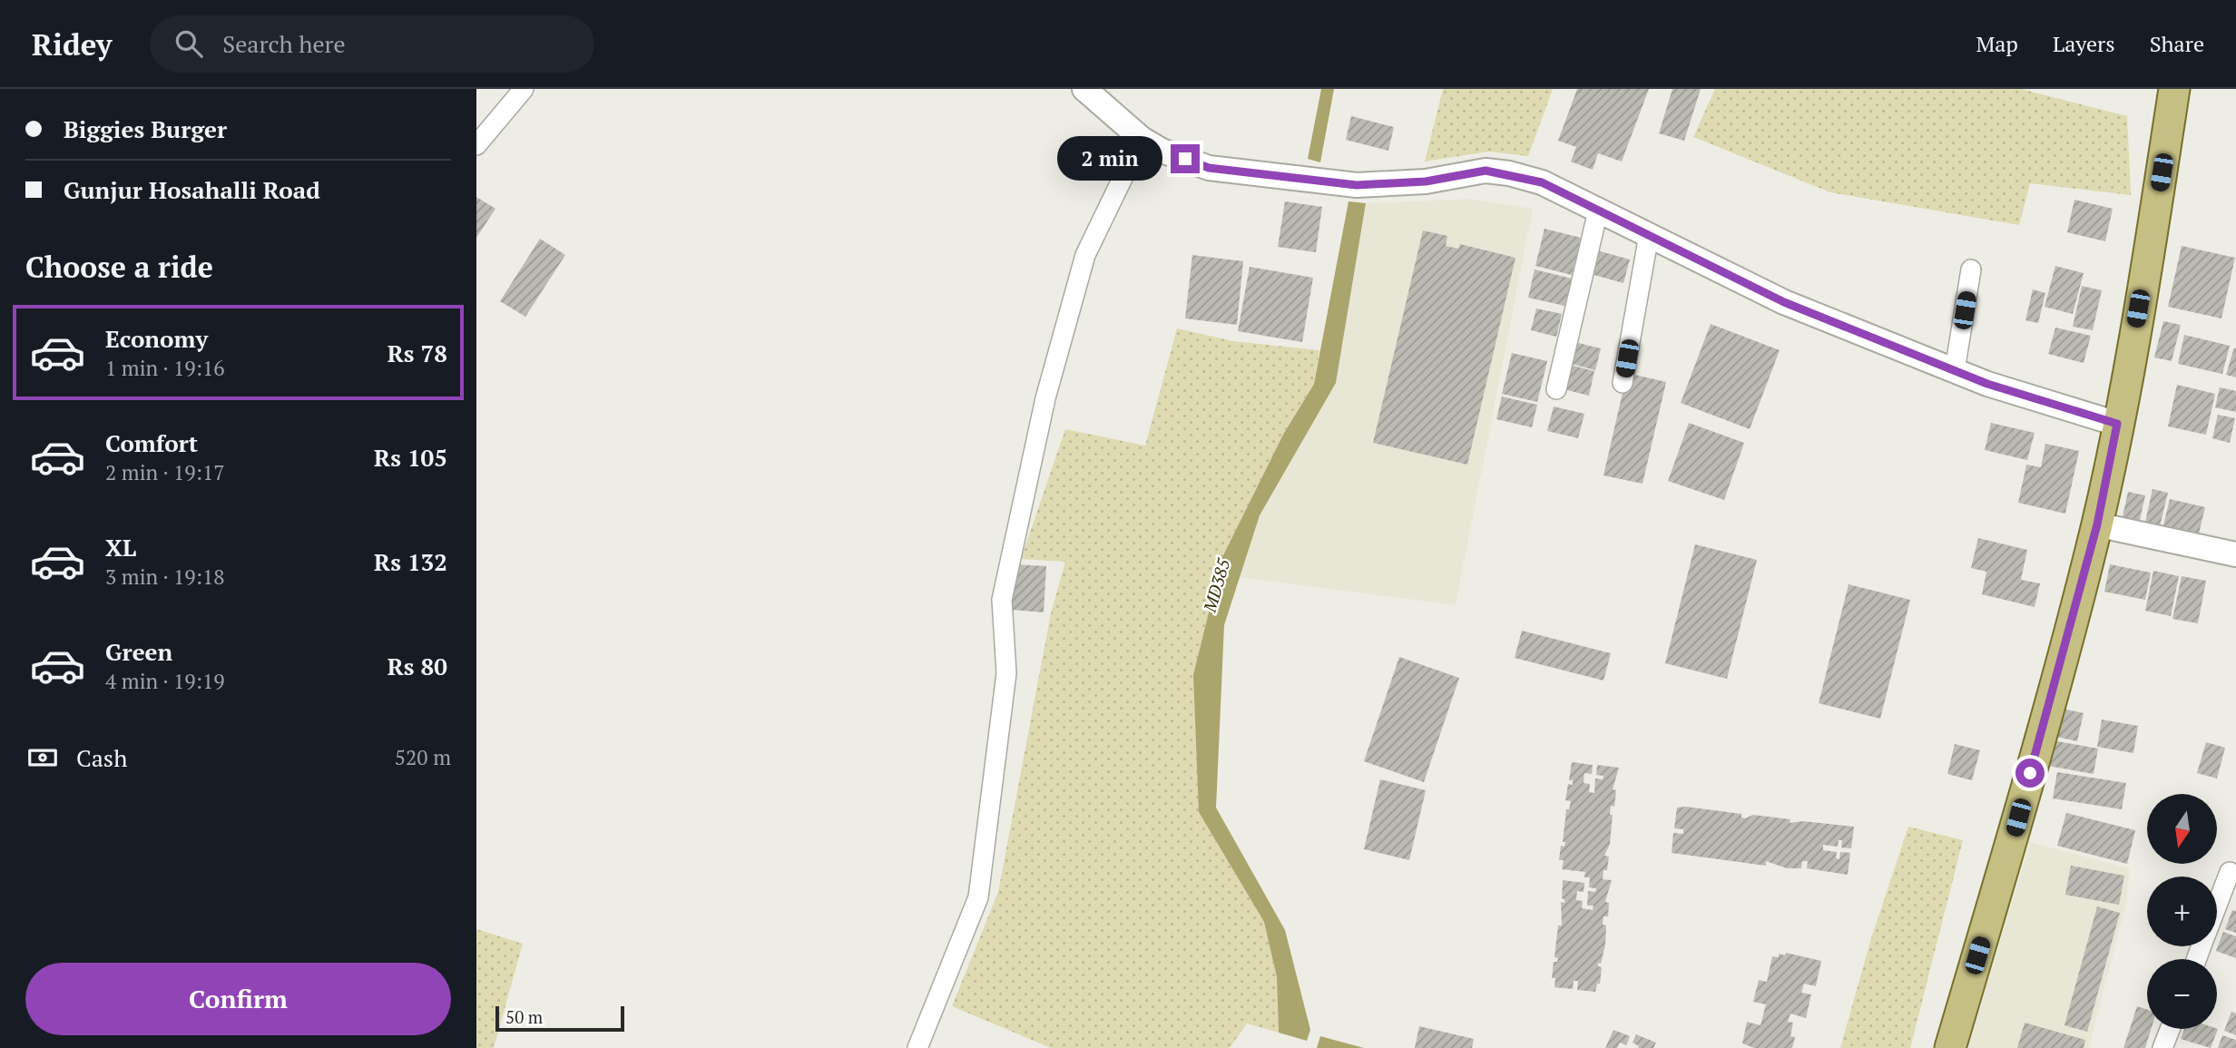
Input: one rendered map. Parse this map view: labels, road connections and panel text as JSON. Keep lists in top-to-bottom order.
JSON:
{
  "water": ["MD385"],
  "scale_bar": "50 m",
  "north": "bottom",
  "page": {
    "header": "Ridey",
    "search": "Search here",
    "nav": ["Map", "Layers", "Share"],
    "banner": ["Biggies Burger", "Gunjur Hosahalli Road"],
    "bubble": "2 min",
    "heading": "Choose a ride",
    "list": [
      {
        "name": "Economy",
        "note": "1 min · 19:16",
        "value": "Rs 78"
      },
      {
        "name": "Comfort",
        "note": "2 min · 19:17",
        "value": "Rs 105"
      },
      {
        "name": "XL",
        "note": "3 min · 19:18",
        "value": "Rs 132"
      },
      {
        "name": "Green",
        "note": "4 min · 19:19",
        "value": "Rs 80"
      }
    ],
    "pay": ["Cash", "520 m"],
    "map_buttons": ["+", "−"],
    "buttons": "Confirm",
    "scale": "50 m"
  }
}
